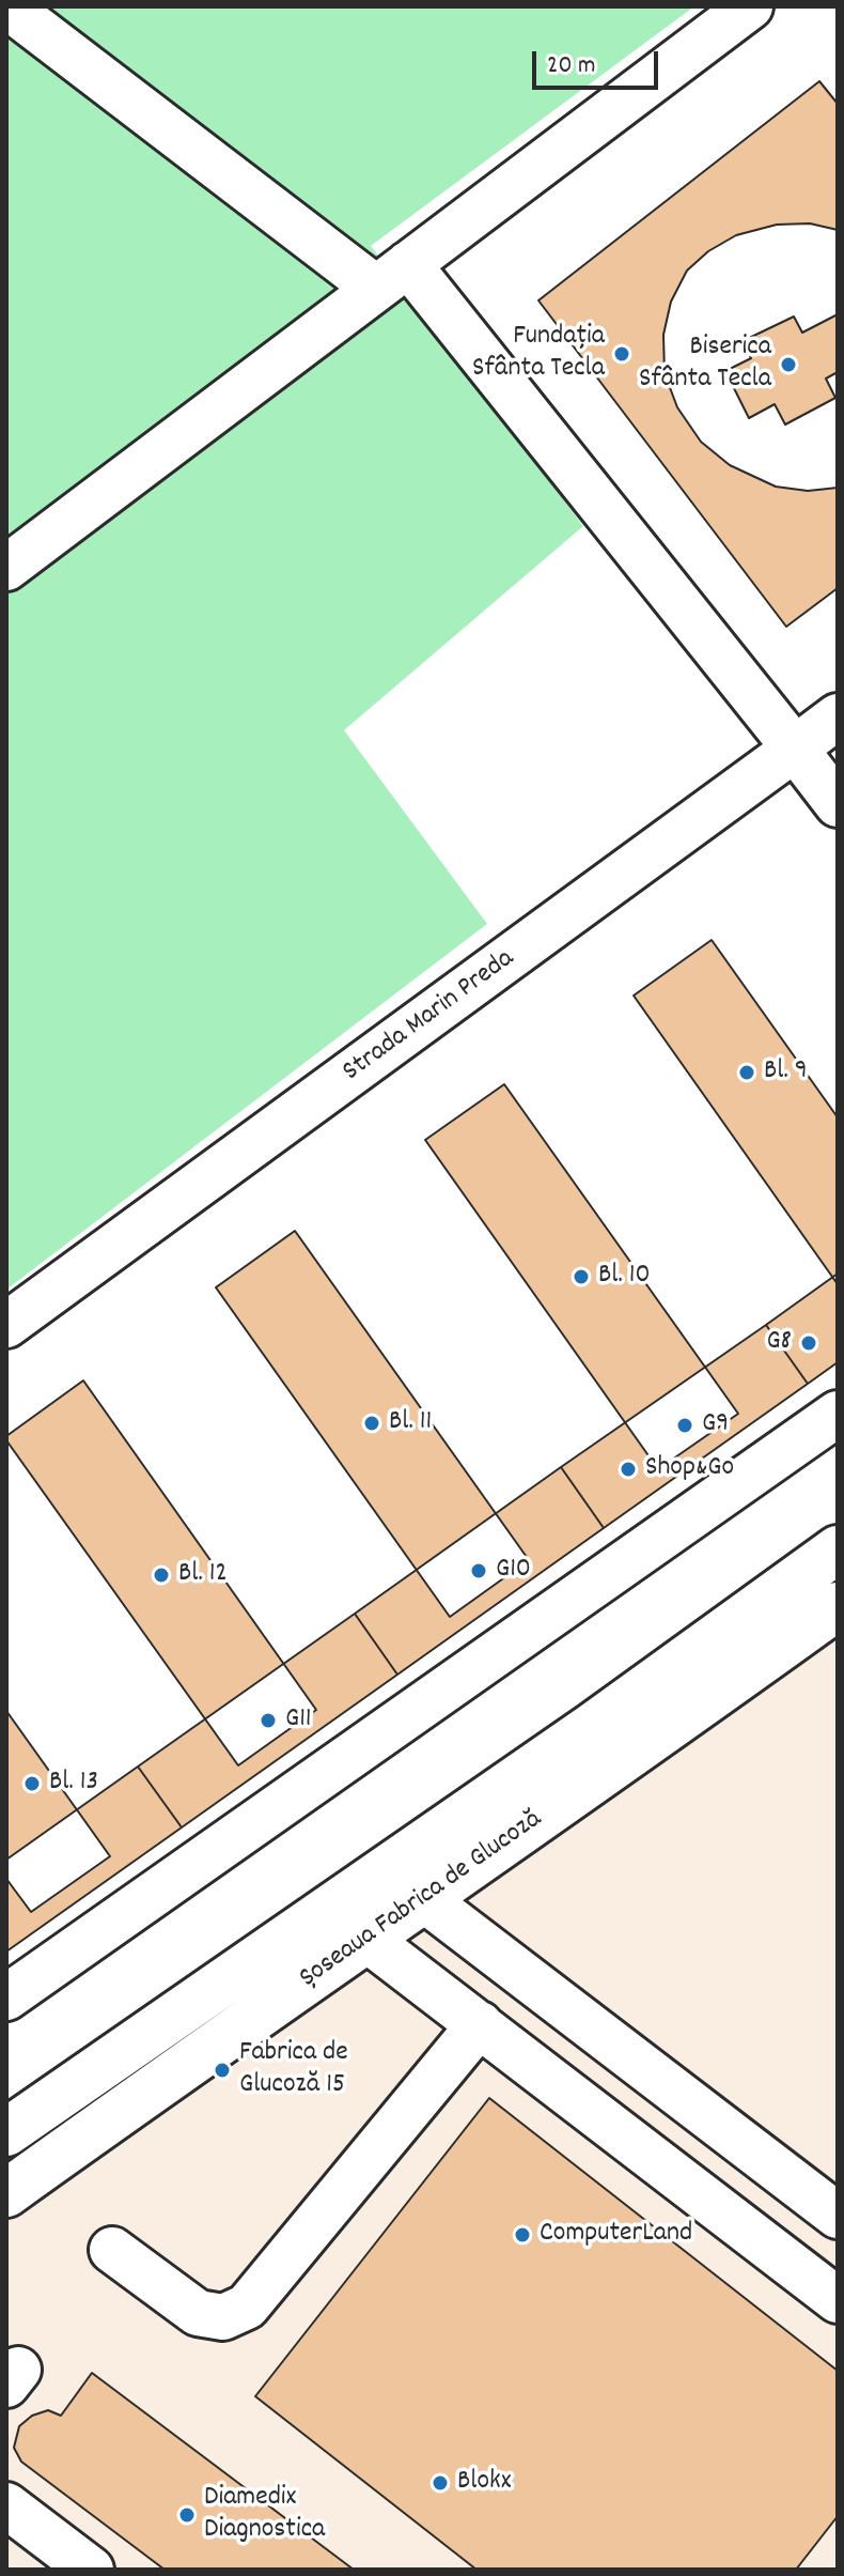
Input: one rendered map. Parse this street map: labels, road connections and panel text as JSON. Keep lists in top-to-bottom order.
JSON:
{
  "streets": {
    "main road": ["Șoseaua Fabrica de Glucoză"],
    "street": ["Strada Marin Preda"]
  },
  "places": [
    "Fundația Sfânta Tecla",
    "Biserica Sfânta Tecla",
    "Bl. 9",
    "Bl. 10",
    "G8",
    "Bl. 11",
    "G9",
    "Shop&Go",
    "G10",
    "Bl. 12",
    "G11",
    "Bl. 13",
    "Fabrica de Glucoză 15",
    "ComputerLand",
    "Blokx",
    "Diamedix Diagnostica"
  ],
  "scale_bar": "20 m"
}
